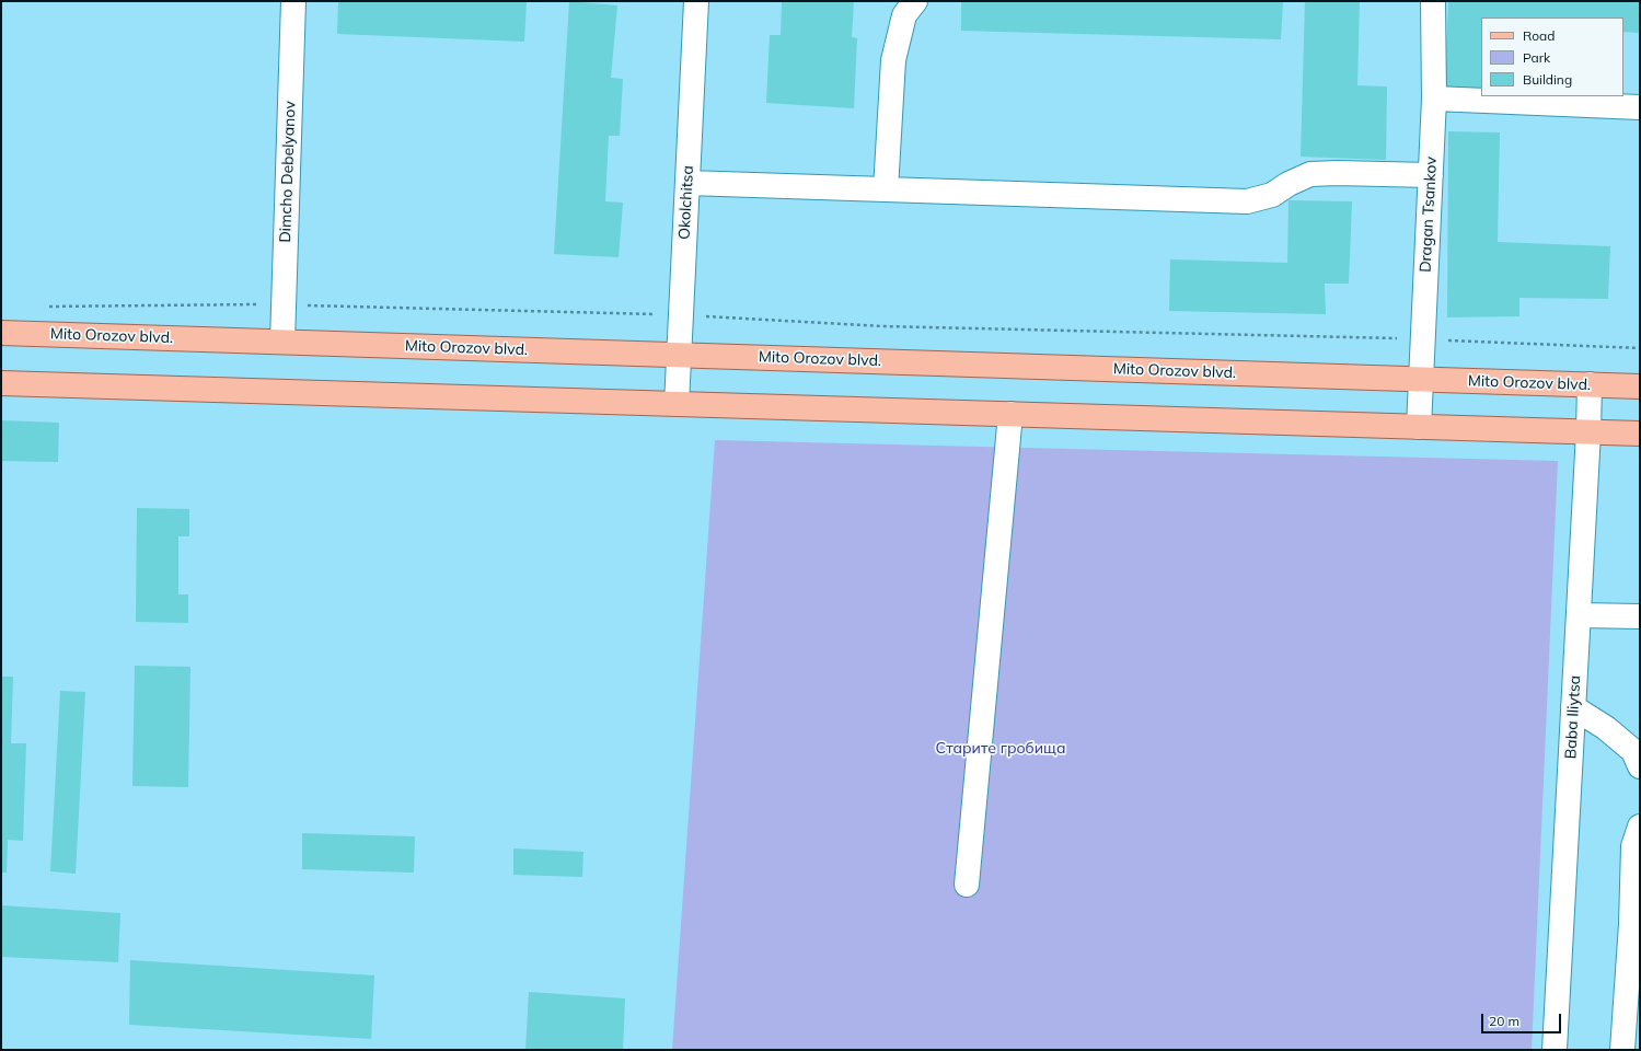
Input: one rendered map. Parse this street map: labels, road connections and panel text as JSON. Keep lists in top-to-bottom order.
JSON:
{
  "streets": {
    "main road": ["Mito Orozov blvd."],
    "street": [
      "Dimcho Debelyanov",
      "Okolchitsa",
      "Dragan Tsankov",
      "Baba Iliytsa"
    ]
  },
  "crossings": [
    ["Dimcho Debelyanov", "Mito Orozov blvd."],
    ["Okolchitsa", "Mito Orozov blvd."],
    ["Dragan Tsankov", "Mito Orozov blvd."],
    ["Mito Orozov blvd.", "Baba Iliytsa"]
  ],
  "parks": ["Старите гробища"],
  "legend": ["Road", "Park", "Building"],
  "scale_bar": "20 m"
}
